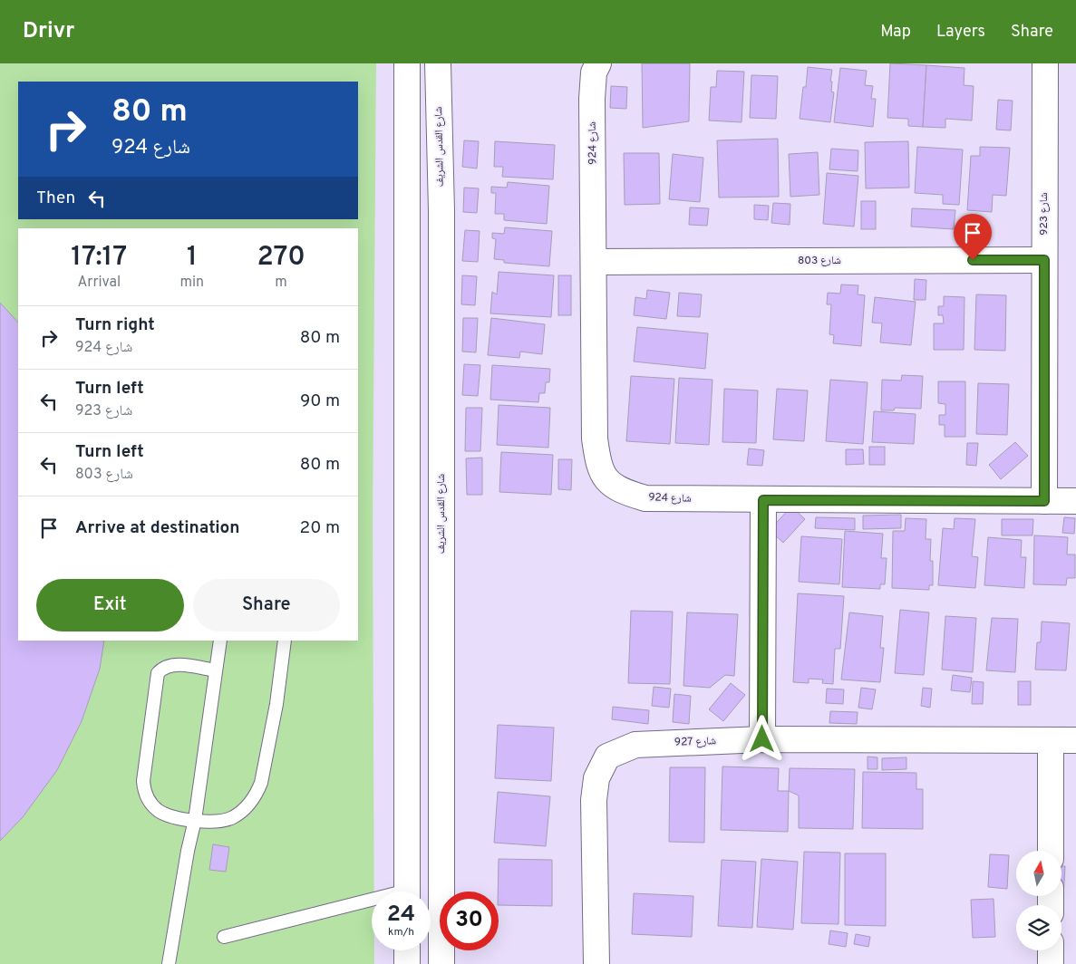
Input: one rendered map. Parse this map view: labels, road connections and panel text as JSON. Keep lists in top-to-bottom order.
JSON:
{
  "streets": {
    "street": [
      "شارع 924",
      "شارع القدس الشريف",
      "شارع 923",
      "شارع 803",
      "شارع 927"
    ]
  },
  "crossings": [
    ["شارع 924", "شارع 923"],
    ["شارع 924", "شارع 803"],
    ["شارع 923", "شارع 803"]
  ],
  "north": "top",
  "page": {
    "header": "Drivr",
    "nav": ["Map", "Layers", "Share"],
    "turn": ["80 m", "شارع 924"],
    "then": "Then",
    "eta": [
      "17:17",
      "Arrival",
      "1",
      "min",
      "270",
      "m"
    ],
    "list": [
      {
        "name": "Turn right",
        "note": "شارع 924",
        "value": "80 m"
      },
      {
        "name": "Turn left",
        "note": "شارع 923",
        "value": "90 m"
      },
      {
        "name": "Turn left",
        "note": "شارع 803",
        "value": "80 m"
      },
      {
        "name": "Arrive at destination",
        "value": "20 m"
      }
    ],
    "buttons": ["Exit", "Share"],
    "speed": "24 km/h",
    "limit": "30"
  }
}
